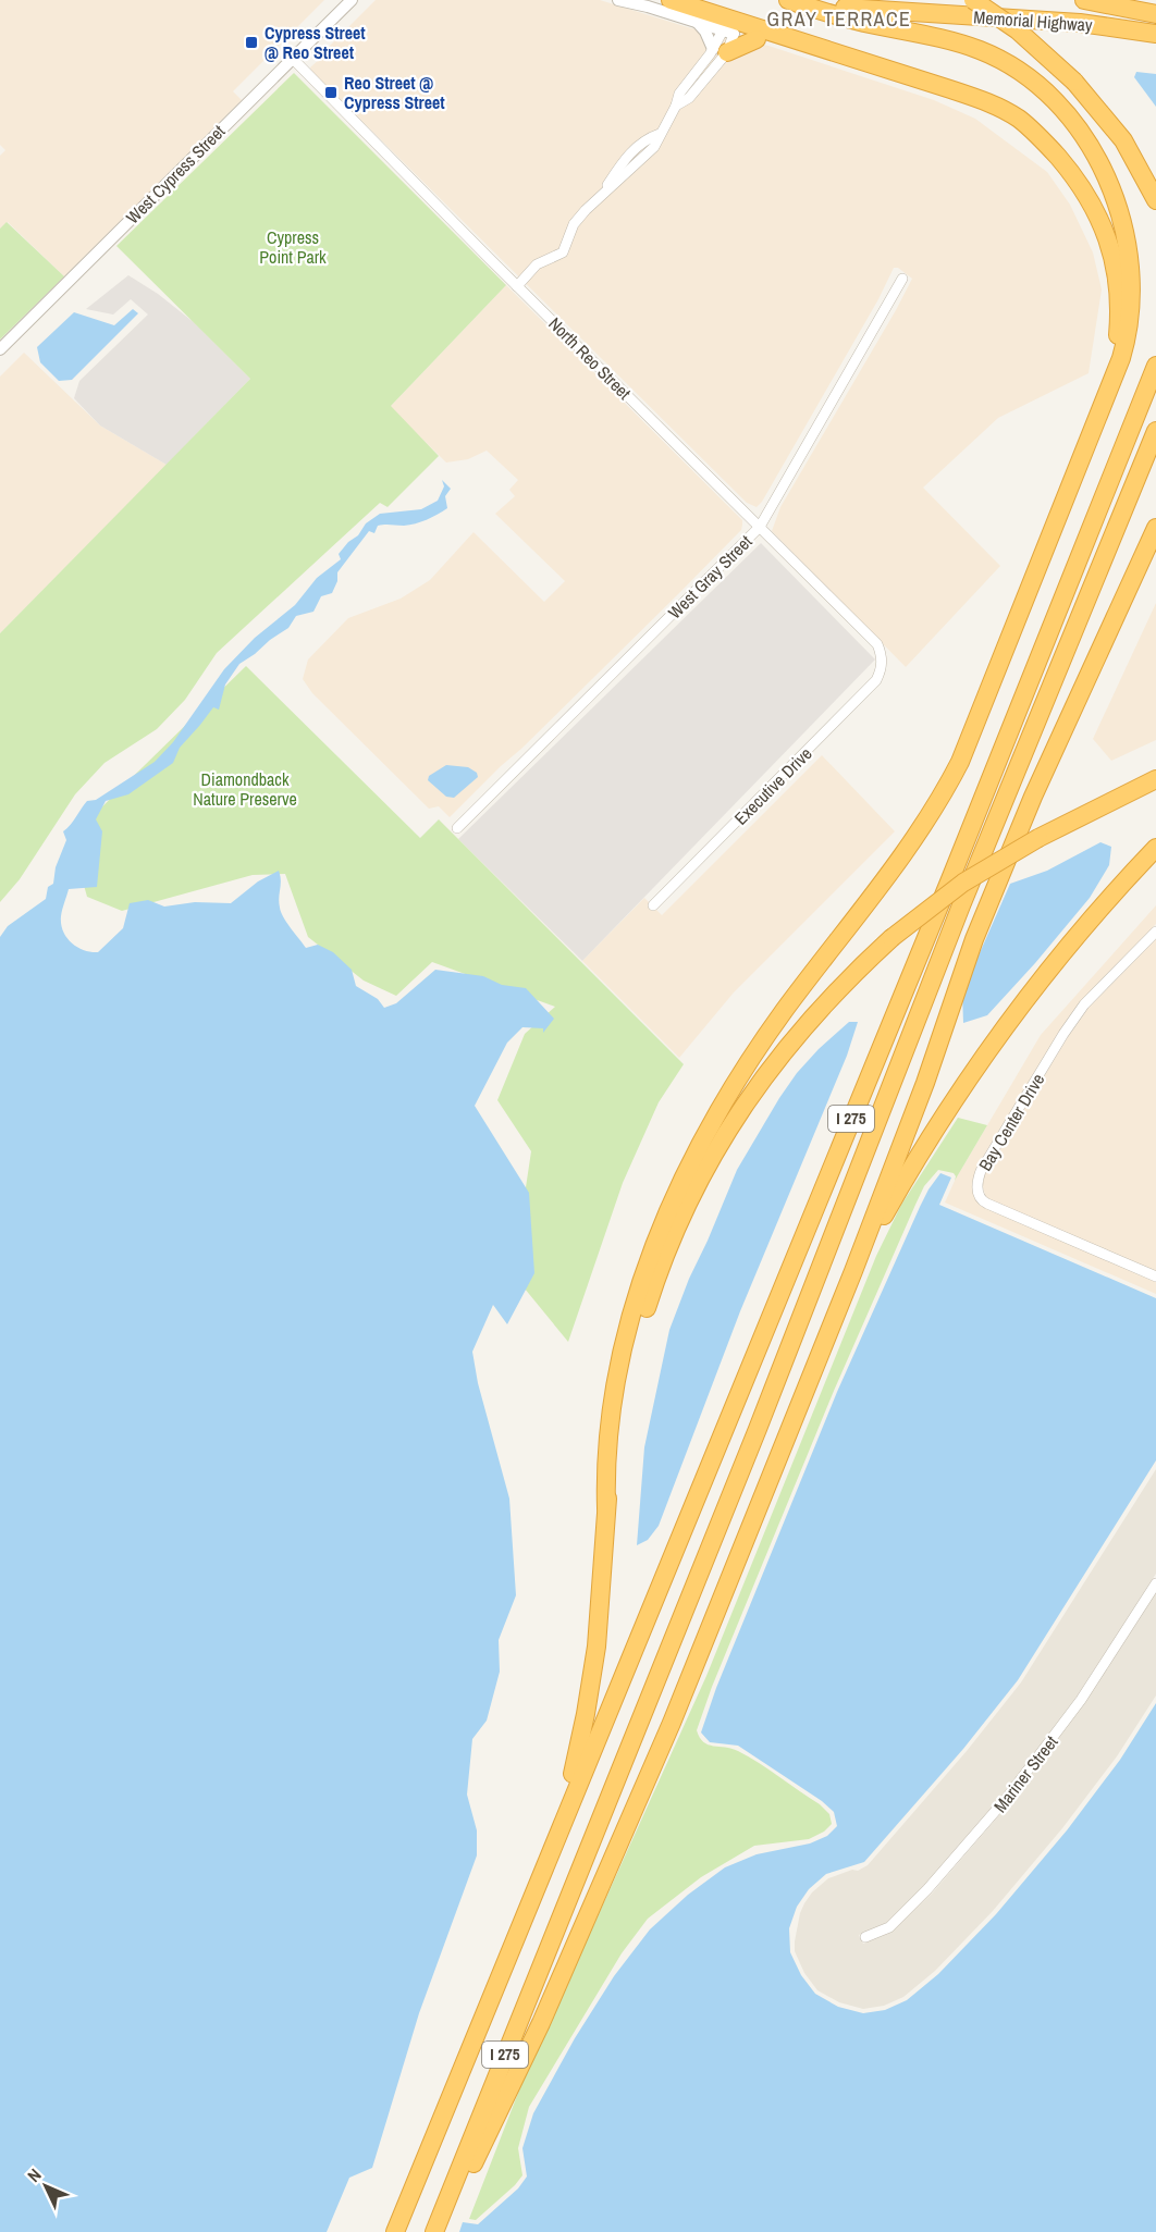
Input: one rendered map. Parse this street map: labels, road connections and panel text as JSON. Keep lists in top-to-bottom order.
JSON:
{
  "streets": {
    "highway": ["Memorial Highway", "I 275"],
    "street": [
      "West Cypress Street",
      "North Reo Street",
      "West Gray Street",
      "Executive Drive",
      "Bay Center Drive",
      "Mariner Street"
    ]
  },
  "crossings": [
    ["West Cypress Street", "North Reo Street"],
    ["North Reo Street", "West Gray Street"],
    ["North Reo Street", "Executive Drive"]
  ],
  "districts": ["GRAY TERRACE"],
  "parks": ["Cypress Point Park", "Diamondback Nature Preserve"],
  "places": {
    "transit": ["Cypress Street @ Reo Street", "Reo Street @ Cypress Street"]
  },
  "north": "top left"
}
